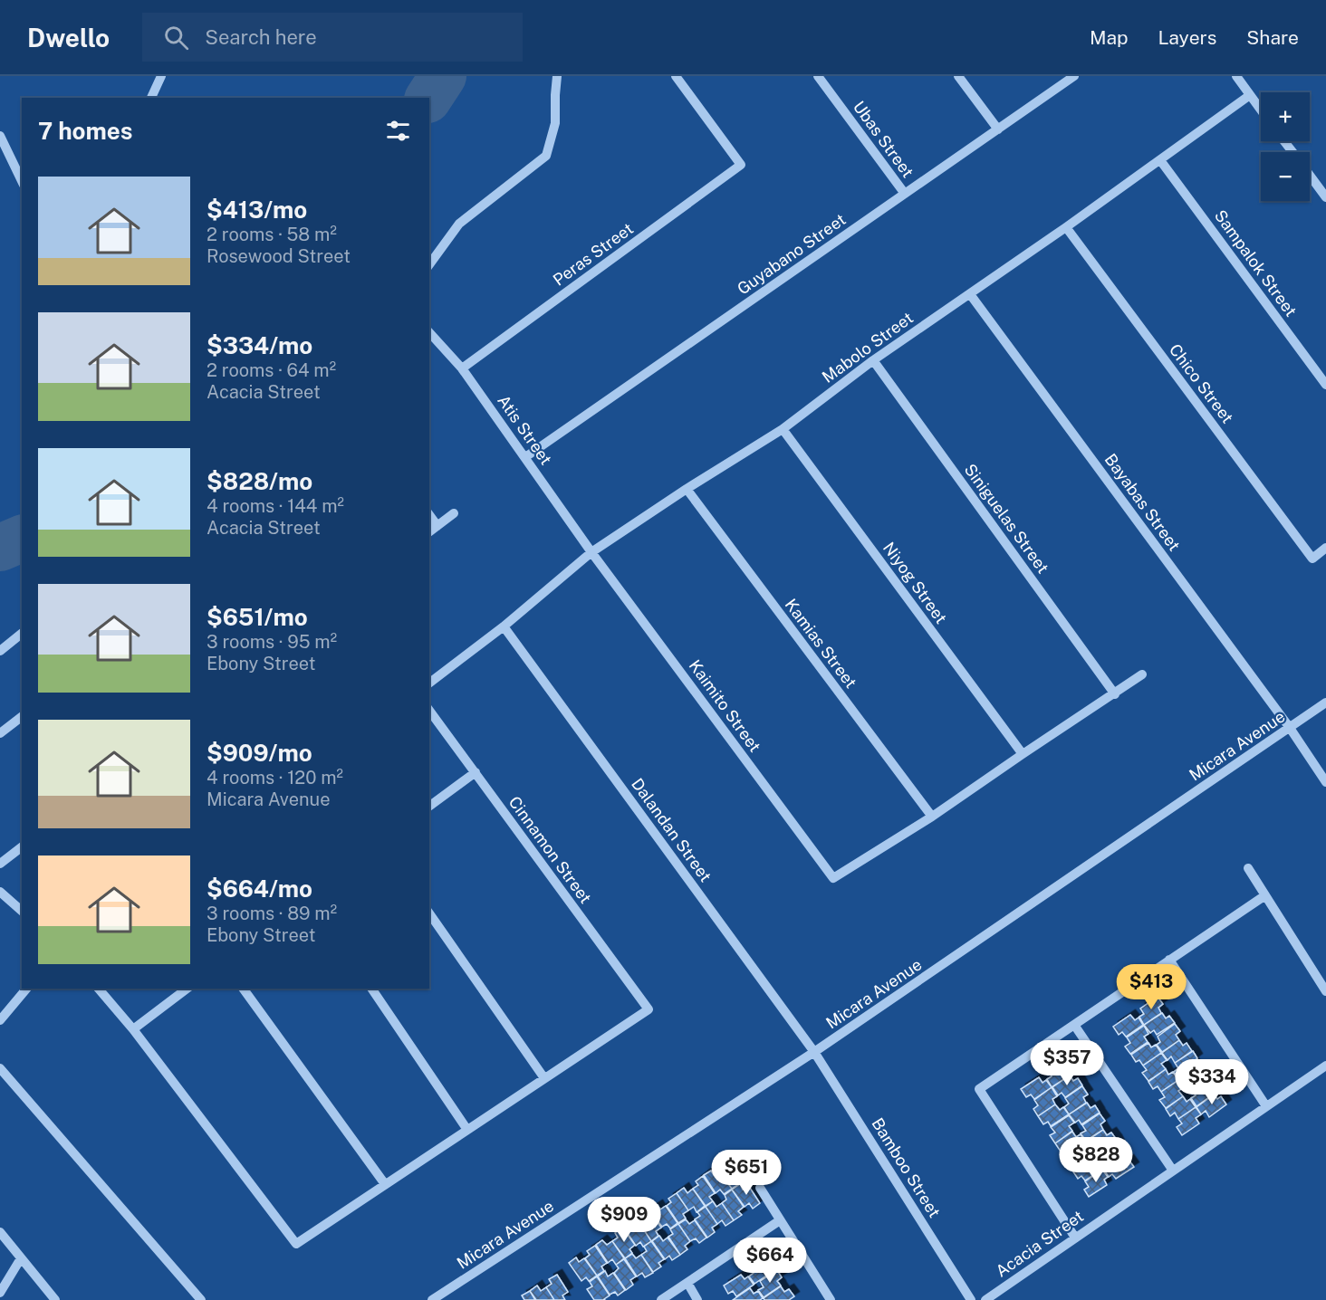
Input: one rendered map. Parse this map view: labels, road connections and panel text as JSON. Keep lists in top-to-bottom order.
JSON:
{
  "streets": {
    "street": [
      "Ubas Street",
      "Peras Street",
      "Guyabano Street",
      "Sampalok Street",
      "Mabolo Street",
      "Chico Street",
      "Atis Street",
      "Bayabas Street",
      "Siniguelas Street",
      "Niyog Street",
      "Kamias Street",
      "Kaimito Street",
      "Micara Avenue",
      "Dalandan Street",
      "Cinnamon Street",
      "Bamboo Street",
      "Acacia Street"
    ]
  },
  "crossings": [
    ["Ubas Street", "Guyabano Street"],
    ["Peras Street", "Atis Street"],
    ["Guyabano Street", "Atis Street"],
    ["Sampalok Street", "Mabolo Street"],
    ["Mabolo Street", "Chico Street"],
    ["Mabolo Street", "Atis Street"],
    ["Mabolo Street", "Bayabas Street"],
    ["Mabolo Street", "Siniguelas Street"],
    ["Mabolo Street", "Niyog Street"],
    ["Mabolo Street", "Kamias Street"],
    ["Mabolo Street", "Kaimito Street"],
    ["Mabolo Street", "Dalandan Street"],
    ["Atis Street", "Kaimito Street"],
    ["Bayabas Street", "Micara Avenue"],
    ["Kamias Street", "Kaimito Street"],
    ["Micara Avenue", "Dalandan Street"],
    ["Micara Avenue", "Bamboo Street"],
    ["Dalandan Street", "Bamboo Street"]
  ],
  "page": {
    "header": "Dwello",
    "search": "Search here",
    "nav": ["Map", "Layers", "Share"],
    "map_buttons": ["+", "−"],
    "heading": "7 homes",
    "list": [
      {
        "name": "$413/mo",
        "note": "2 rooms · 58 m² · Rosewood Street"
      },
      {
        "name": "$334/mo",
        "note": "2 rooms · 64 m² · Acacia Street"
      },
      {
        "name": "$828/mo",
        "note": "4 rooms · 144 m² · Acacia Street"
      },
      {
        "name": "$651/mo",
        "note": "3 rooms · 95 m² · Ebony Street"
      },
      {
        "name": "$909/mo",
        "note": "4 rooms · 120 m² · Micara Avenue"
      },
      {
        "name": "$664/mo",
        "note": "3 rooms · 89 m² · Ebony Street"
      }
    ],
    "price": [
      "$413",
      "$357",
      "$334",
      "$828",
      "$651",
      "$909",
      "$664"
    ]
  }
}
